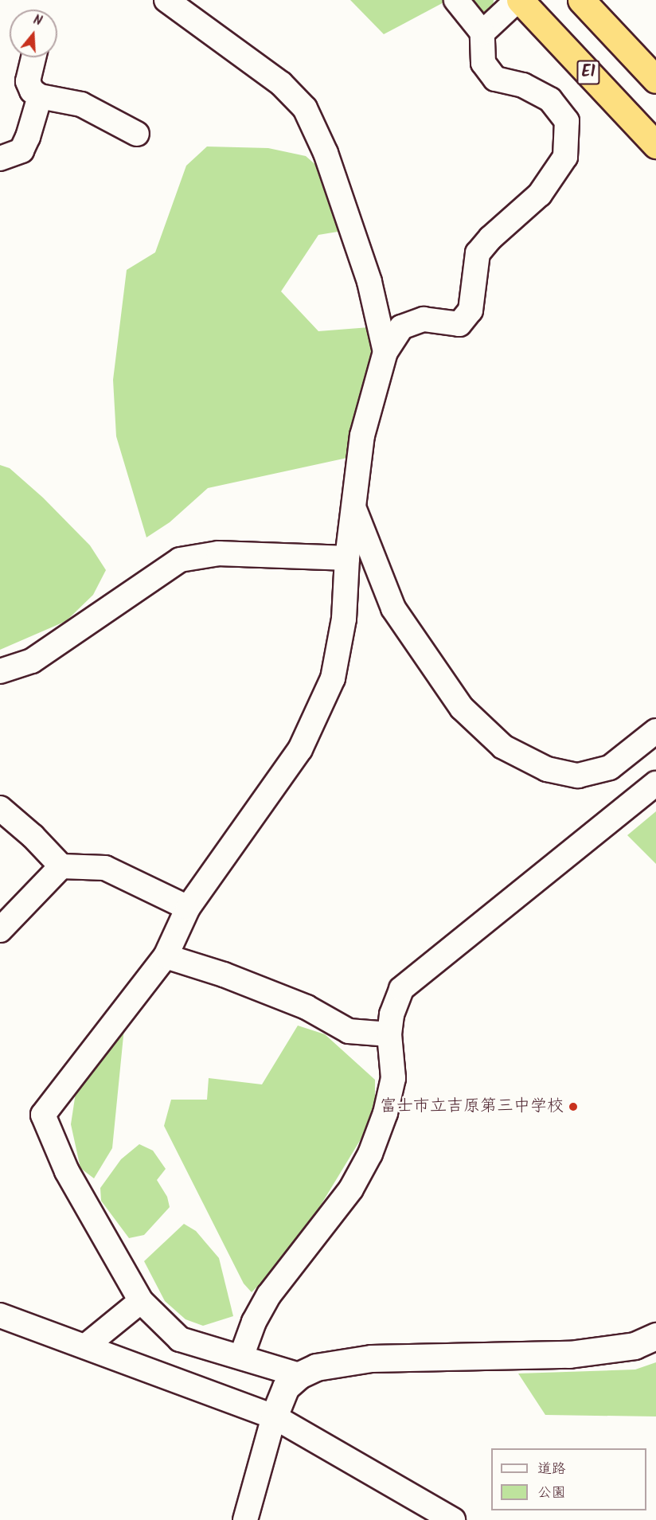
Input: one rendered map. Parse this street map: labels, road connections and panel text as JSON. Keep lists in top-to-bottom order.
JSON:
{
  "streets": {
    "highway": ["E1"]
  },
  "places": ["富士市立吉原第三中学校"],
  "legend": ["道路", "公園"],
  "north": "top"
}
